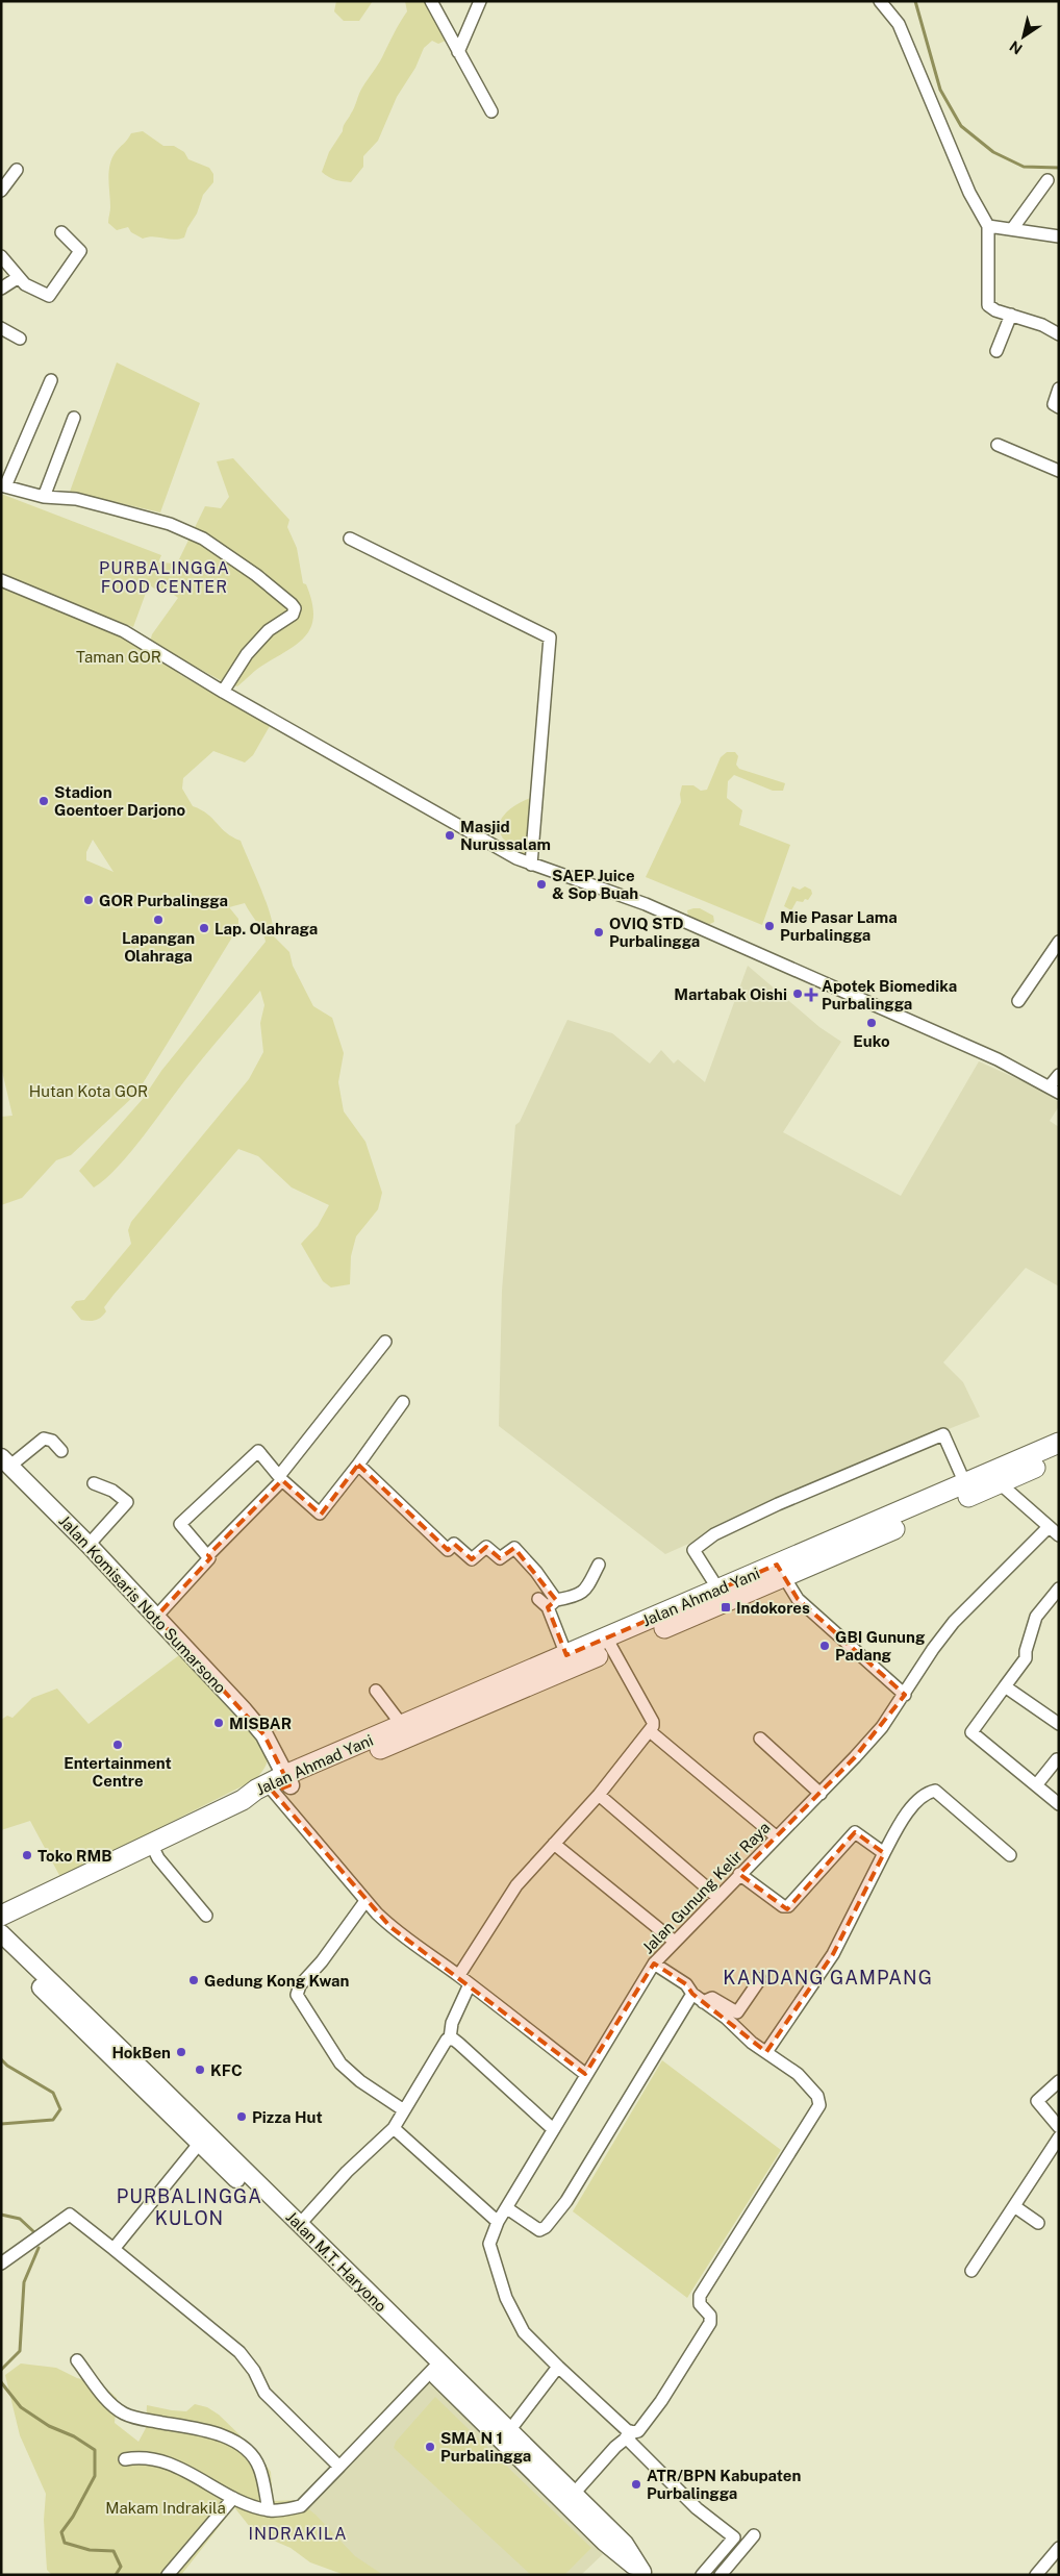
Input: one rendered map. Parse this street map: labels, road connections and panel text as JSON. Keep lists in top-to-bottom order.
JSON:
{
  "streets": {
    "main road": ["Jalan Ahmad Yani", "Jalan Komisaris Noto Sumarsono", "Jalan M.T. Haryono"],
    "street": ["Jalan Gunung Kelir Raya"]
  },
  "crossings": [
    ["Jalan Ahmad Yani", "Jalan Komisaris Noto Sumarsono"]
  ],
  "districts": [
    "PURBALINGGA FOOD CENTER",
    "KANDANG GAMPANG",
    "PURBALINGGA KULON",
    "INDRAKILA"
  ],
  "parks": ["Taman GOR", "Hutan Kota GOR", "Makam Indrakila"],
  "places": {
    "other": [
      "Stadion Goentoer Darjono",
      "Masjid Nurussalam",
      "SAEP Juice & Sop Buah",
      "GOR Purbalingga",
      "Lapangan Olahraga",
      "Mie Pasar Lama Purbalingga",
      "Lap. Olahraga",
      "OVIQ STD Purbalingga",
      "Martabak Oishi",
      "Euko",
      "GBI Gunung Padang",
      "MISBAR",
      "Entertainment Centre",
      "Toko RMB",
      "Gedung Kong Kwan",
      "HokBen",
      "KFC",
      "Pizza Hut",
      "SMA N 1 Purbalingga",
      "ATR/BPN Kabupaten Purbalingga"
    ],
    "health": ["Apotek Biomedika Purbalingga"],
    "transit": ["Indokores"]
  },
  "north": "bottom left"
}
